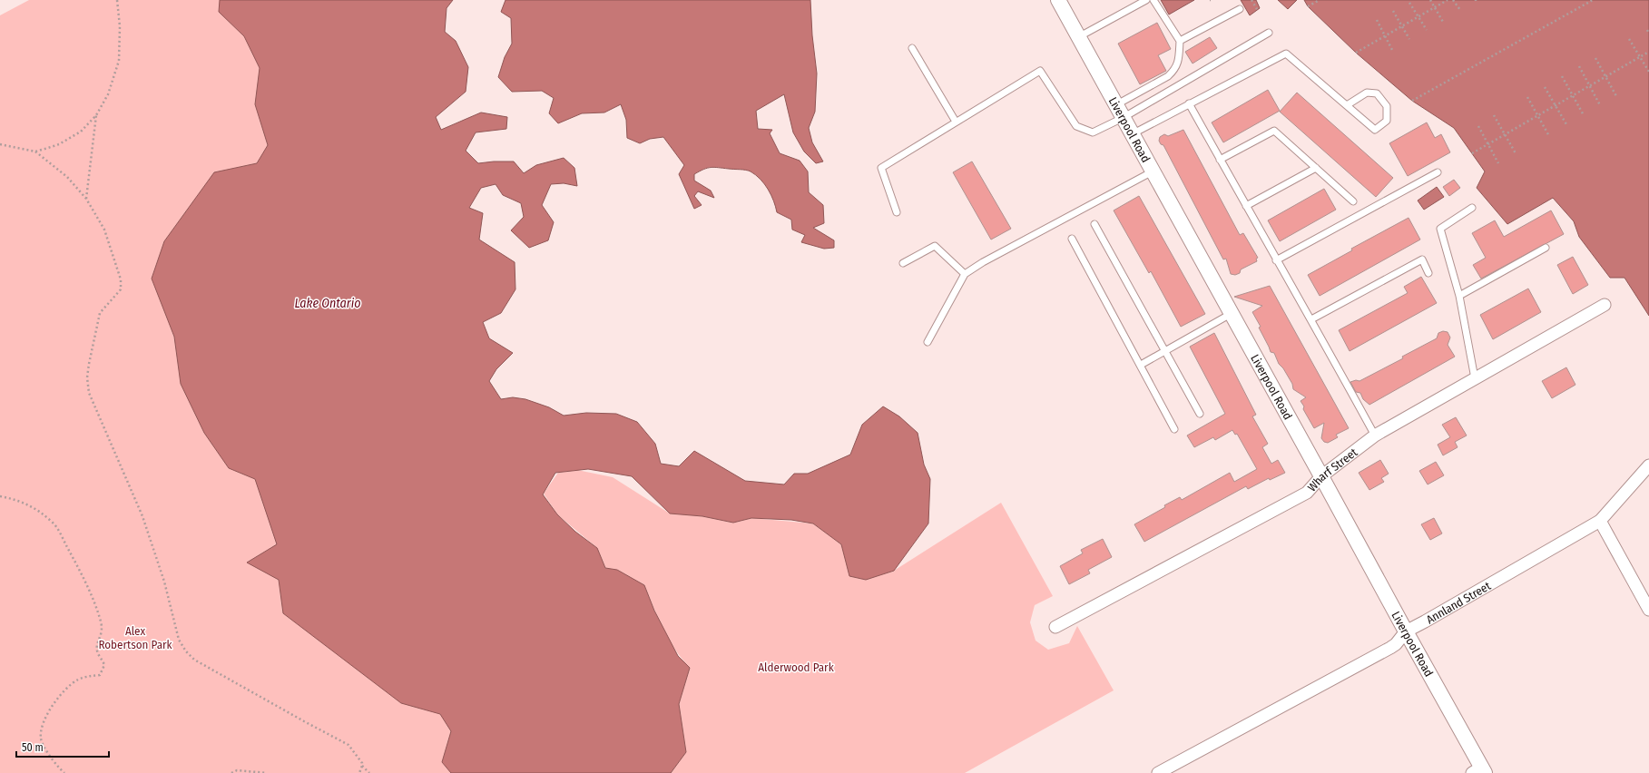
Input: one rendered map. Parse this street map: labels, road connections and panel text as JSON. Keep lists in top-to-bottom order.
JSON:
{
  "streets": {
    "street": ["Liverpool Road", "Wharf Street", "Annland Street"]
  },
  "crossings": [
    ["Liverpool Road", "Wharf Street"],
    ["Liverpool Road", "Annland Street"]
  ],
  "water": ["Lake Ontario"],
  "parks": ["Alex Robertson Park", "Alderwood Park"],
  "scale_bar": "50 m"
}
